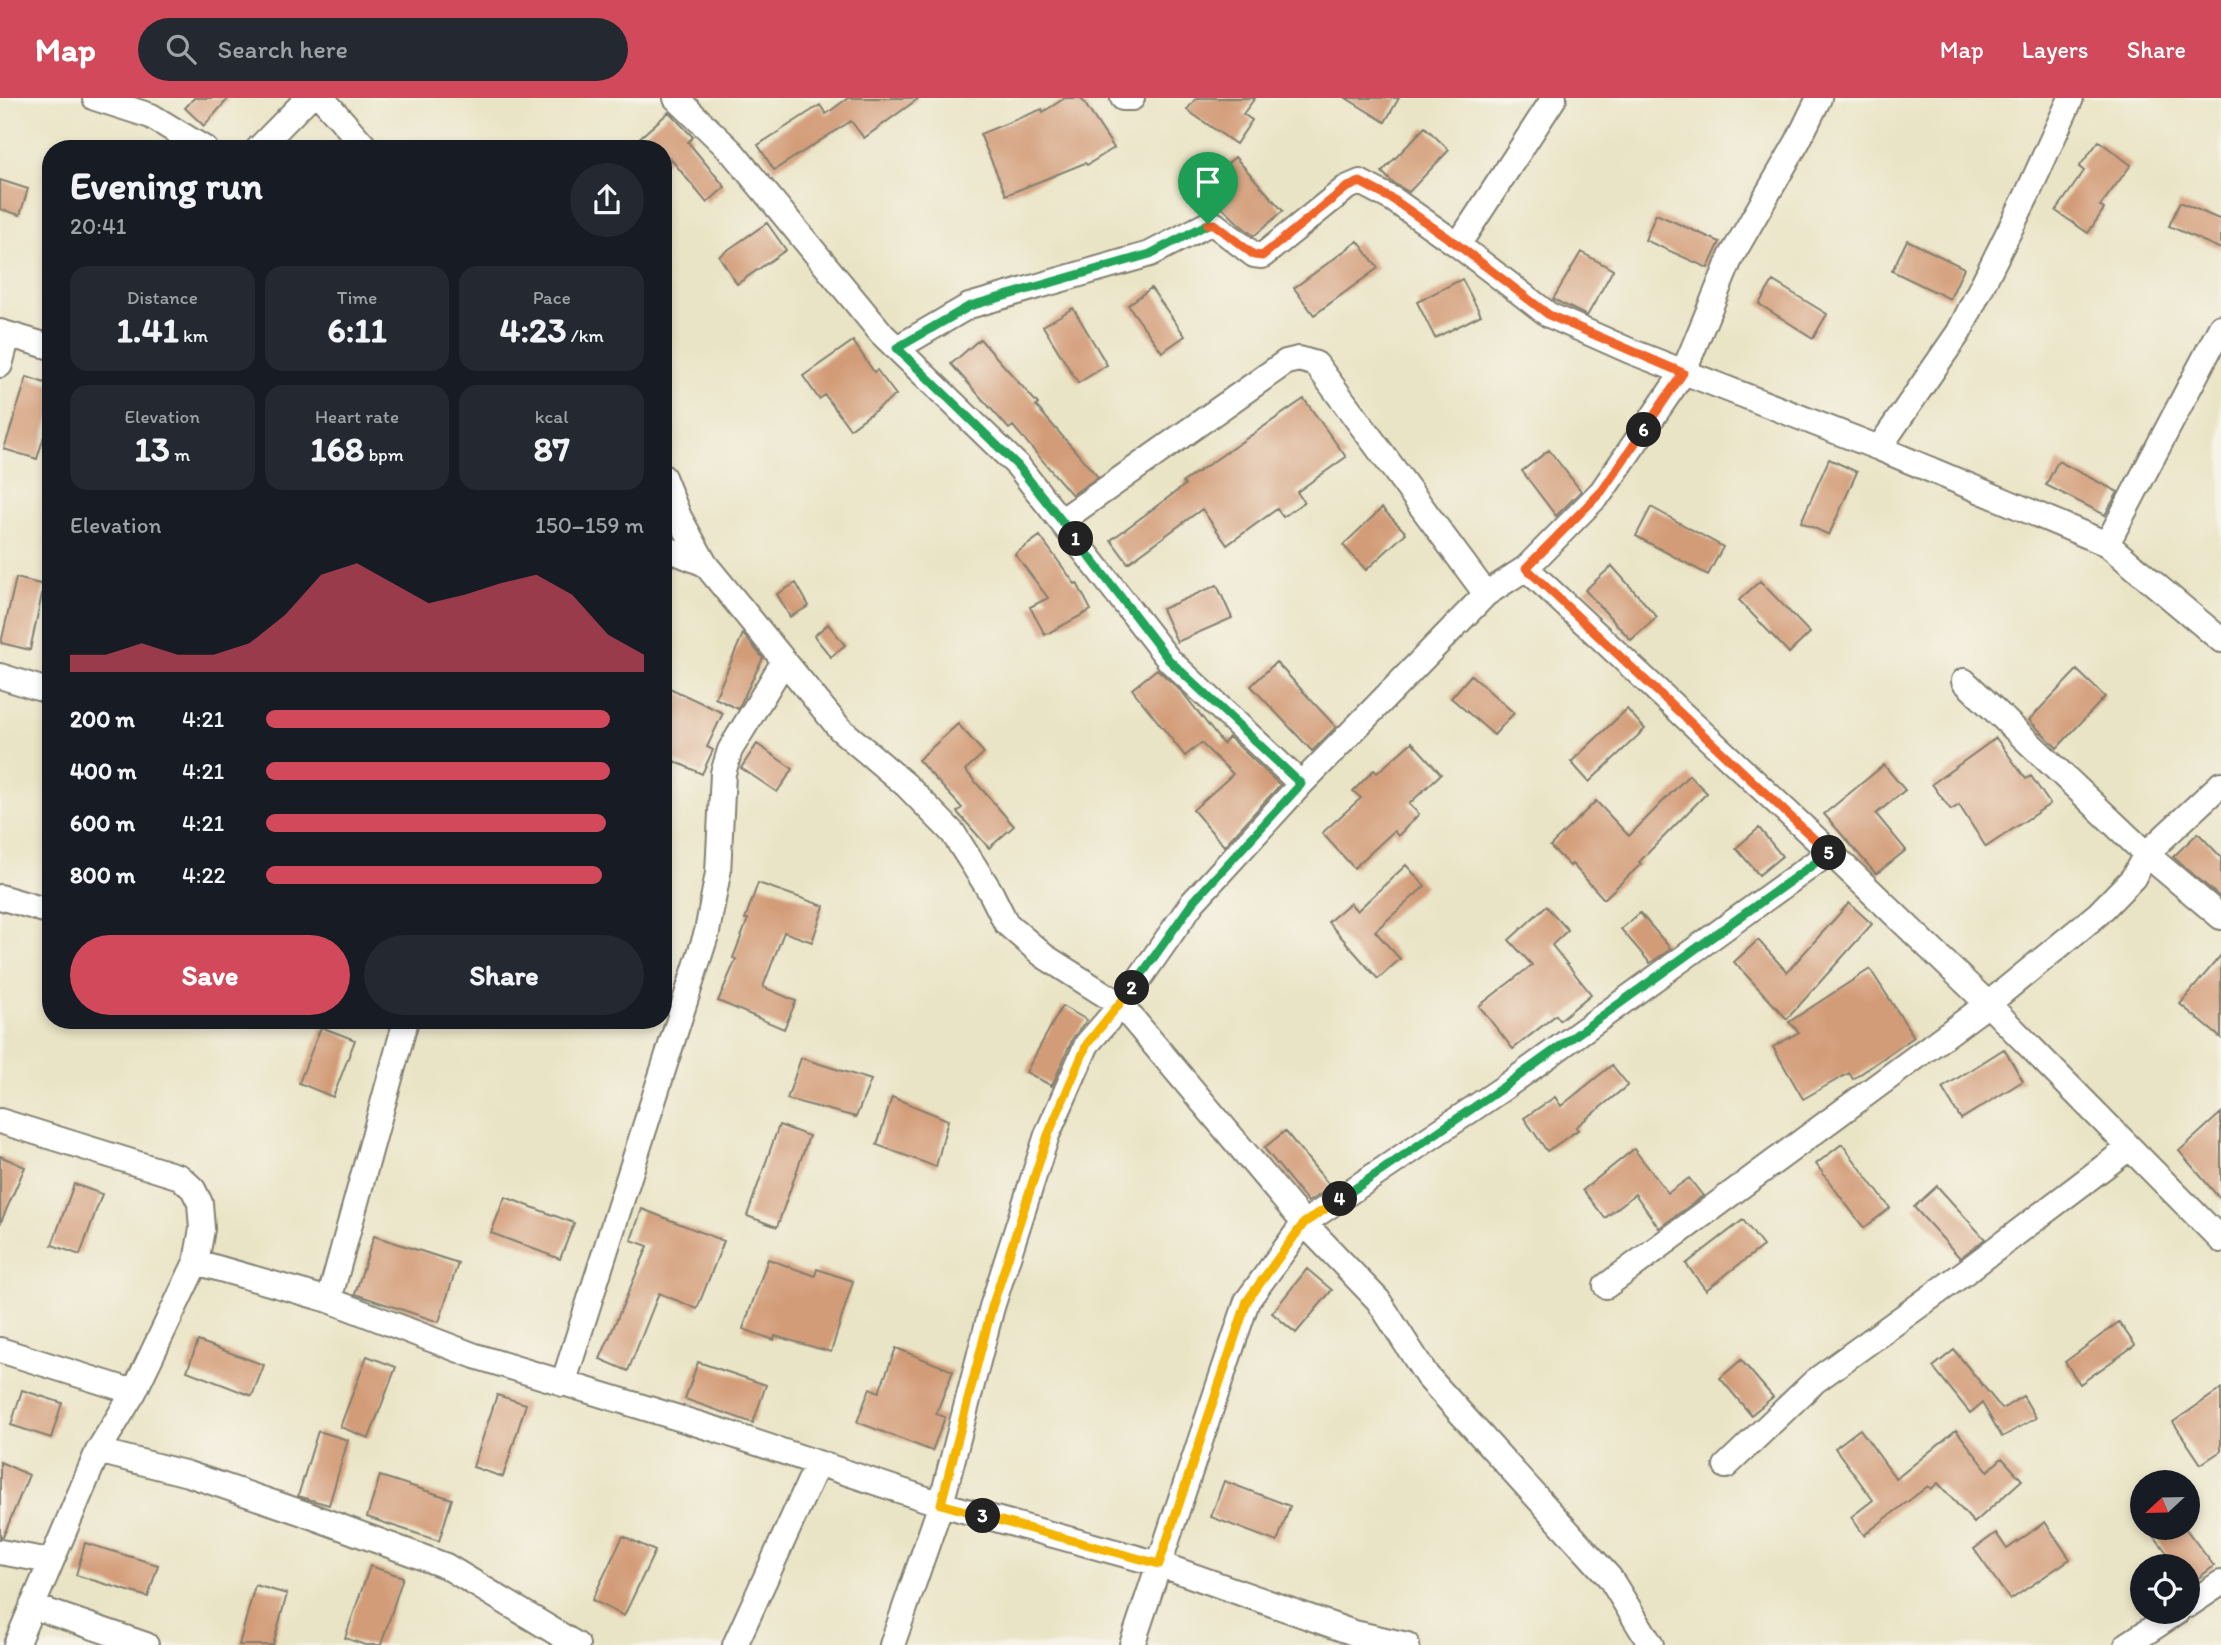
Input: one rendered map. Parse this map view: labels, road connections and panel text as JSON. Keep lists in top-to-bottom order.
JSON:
{
  "north": "left",
  "page": {
    "header": "Map",
    "search": "Search here",
    "nav": ["Map", "Layers", "Share"],
    "heading": ["Evening run", "20:41"],
    "stats": [
      ["Distance", "1.41 km"],
      ["Time", "6:11"],
      ["Pace", "4:23 /km"],
      ["Elevation", "13 m"],
      ["Heart rate", "168 bpm"],
      ["kcal", "87"]
    ],
    "pins": [
      "6",
      "1",
      "5",
      "2",
      "4",
      "3"
    ],
    "chart": ["Elevation", "150–159 m"],
    "list": [
      {
        "name": "200 m",
        "note": "4:21"
      },
      {
        "name": "400 m",
        "note": "4:21"
      },
      {
        "name": "600 m",
        "note": "4:21"
      },
      {
        "name": "800 m",
        "note": "4:22"
      }
    ],
    "buttons": ["Save", "Share"]
  }
}
